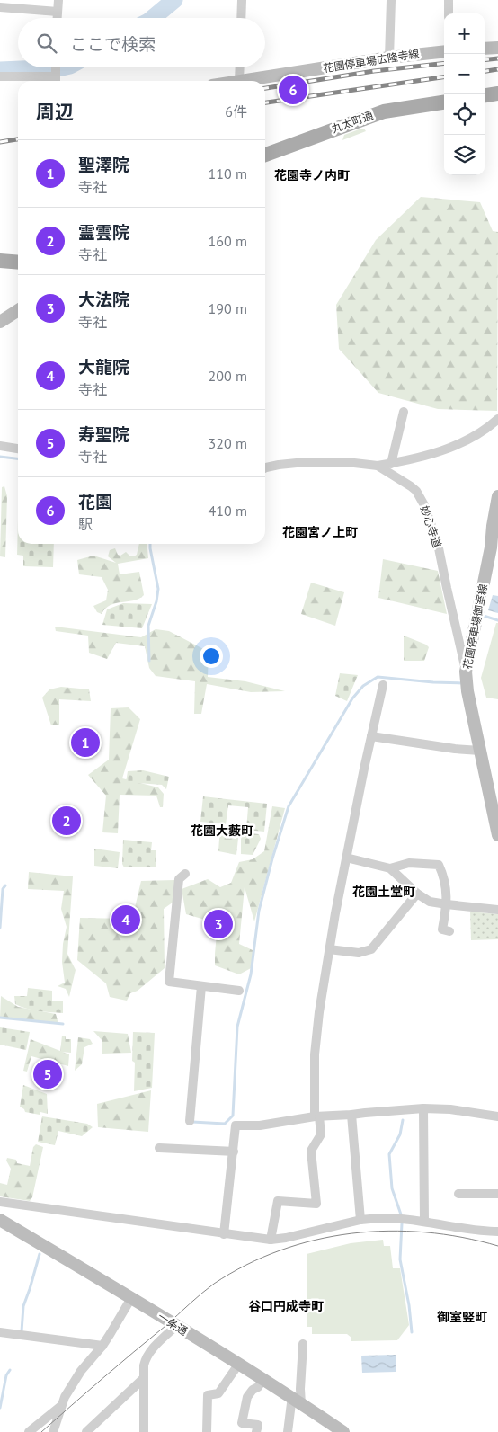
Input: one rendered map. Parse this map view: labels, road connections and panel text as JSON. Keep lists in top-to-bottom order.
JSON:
{
  "streets": {
    "main road": [
      "花園停車場広隆寺線",
      "丸太町通",
      "花園停車場御室線",
      "一条通"
    ],
    "street": ["妙心寺道"]
  },
  "crossings": [
    ["妙心寺道", "花園停車場御室線"]
  ],
  "districts": [
    "花園寺ノ内町",
    "花園宮ノ上町",
    "花園大藪町",
    "花園土堂町",
    "谷口円成寺町",
    "御室竪町"
  ],
  "page": {
    "map_buttons": ["+", "−"],
    "search": "ここで検索",
    "pins": [
      "6",
      "1",
      "2",
      "4",
      "3",
      "5"
    ],
    "heading": ["周辺", "6件"],
    "list": [
      {
        "mark": "1",
        "name": "聖澤院",
        "note": "寺社",
        "value": "110 m"
      },
      {
        "mark": "2",
        "name": "霊雲院",
        "note": "寺社",
        "value": "160 m"
      },
      {
        "mark": "3",
        "name": "大法院",
        "note": "寺社",
        "value": "190 m"
      },
      {
        "mark": "4",
        "name": "大龍院",
        "note": "寺社",
        "value": "200 m"
      },
      {
        "mark": "5",
        "name": "寿聖院",
        "note": "寺社",
        "value": "320 m"
      },
      {
        "mark": "6",
        "name": "花園",
        "note": "駅",
        "value": "410 m"
      }
    ]
  }
}
